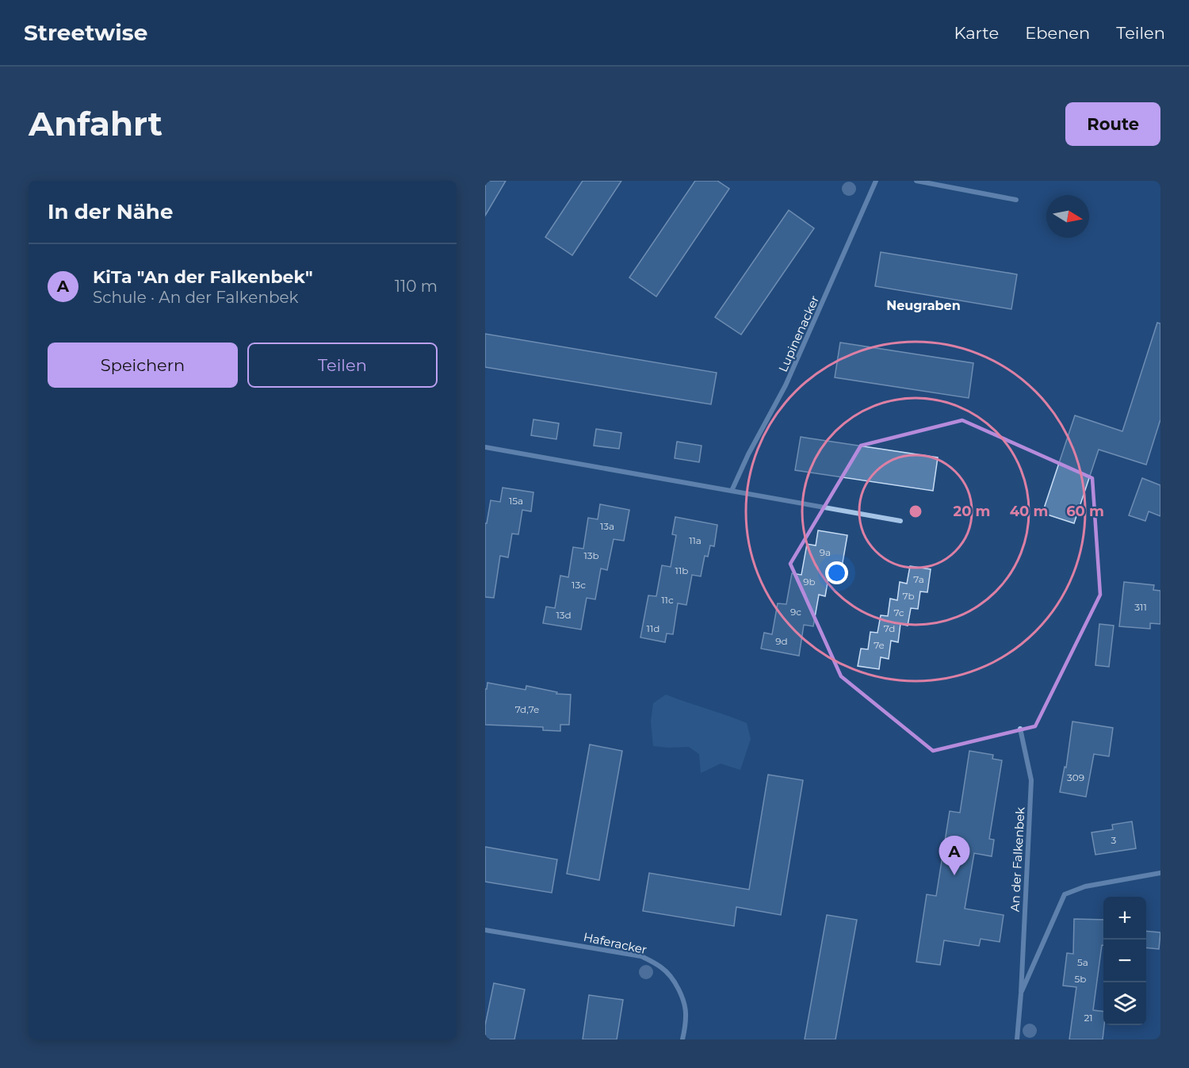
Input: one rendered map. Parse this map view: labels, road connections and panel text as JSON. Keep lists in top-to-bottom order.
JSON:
{
  "streets": {
    "street": ["Lupinenacker", "An der Falkenbek", "Haferacker"]
  },
  "districts": ["Neugraben"],
  "house_numbers": [
    "15a",
    "13a",
    "11a",
    "9a",
    "13b",
    "11b",
    "7a",
    "9b",
    "13c",
    "7b",
    "11c",
    "311",
    "9c",
    "7c",
    "13d",
    "11d",
    "7d",
    "9d",
    "7e",
    "7d,7e",
    "309",
    "3",
    "5a",
    "5b",
    "21"
  ],
  "north": "right",
  "page": {
    "header": "Streetwise",
    "nav": ["Karte", "Ebenen", "Teilen"],
    "buttons": [
      "Route",
      ["Speichern", "Teilen"]
    ],
    "title": "Anfahrt",
    "heading": "In der Nähe",
    "list": [
      {
        "mark": "A",
        "name": "KiTa \"An der Falkenbek\"",
        "note": "Schule · An der Falkenbek",
        "value": "110 m"
      }
    ],
    "pins": "A",
    "map_buttons": ["+", "−"]
  },
  "rings": ["20 m", "40 m", "60 m"]
}
